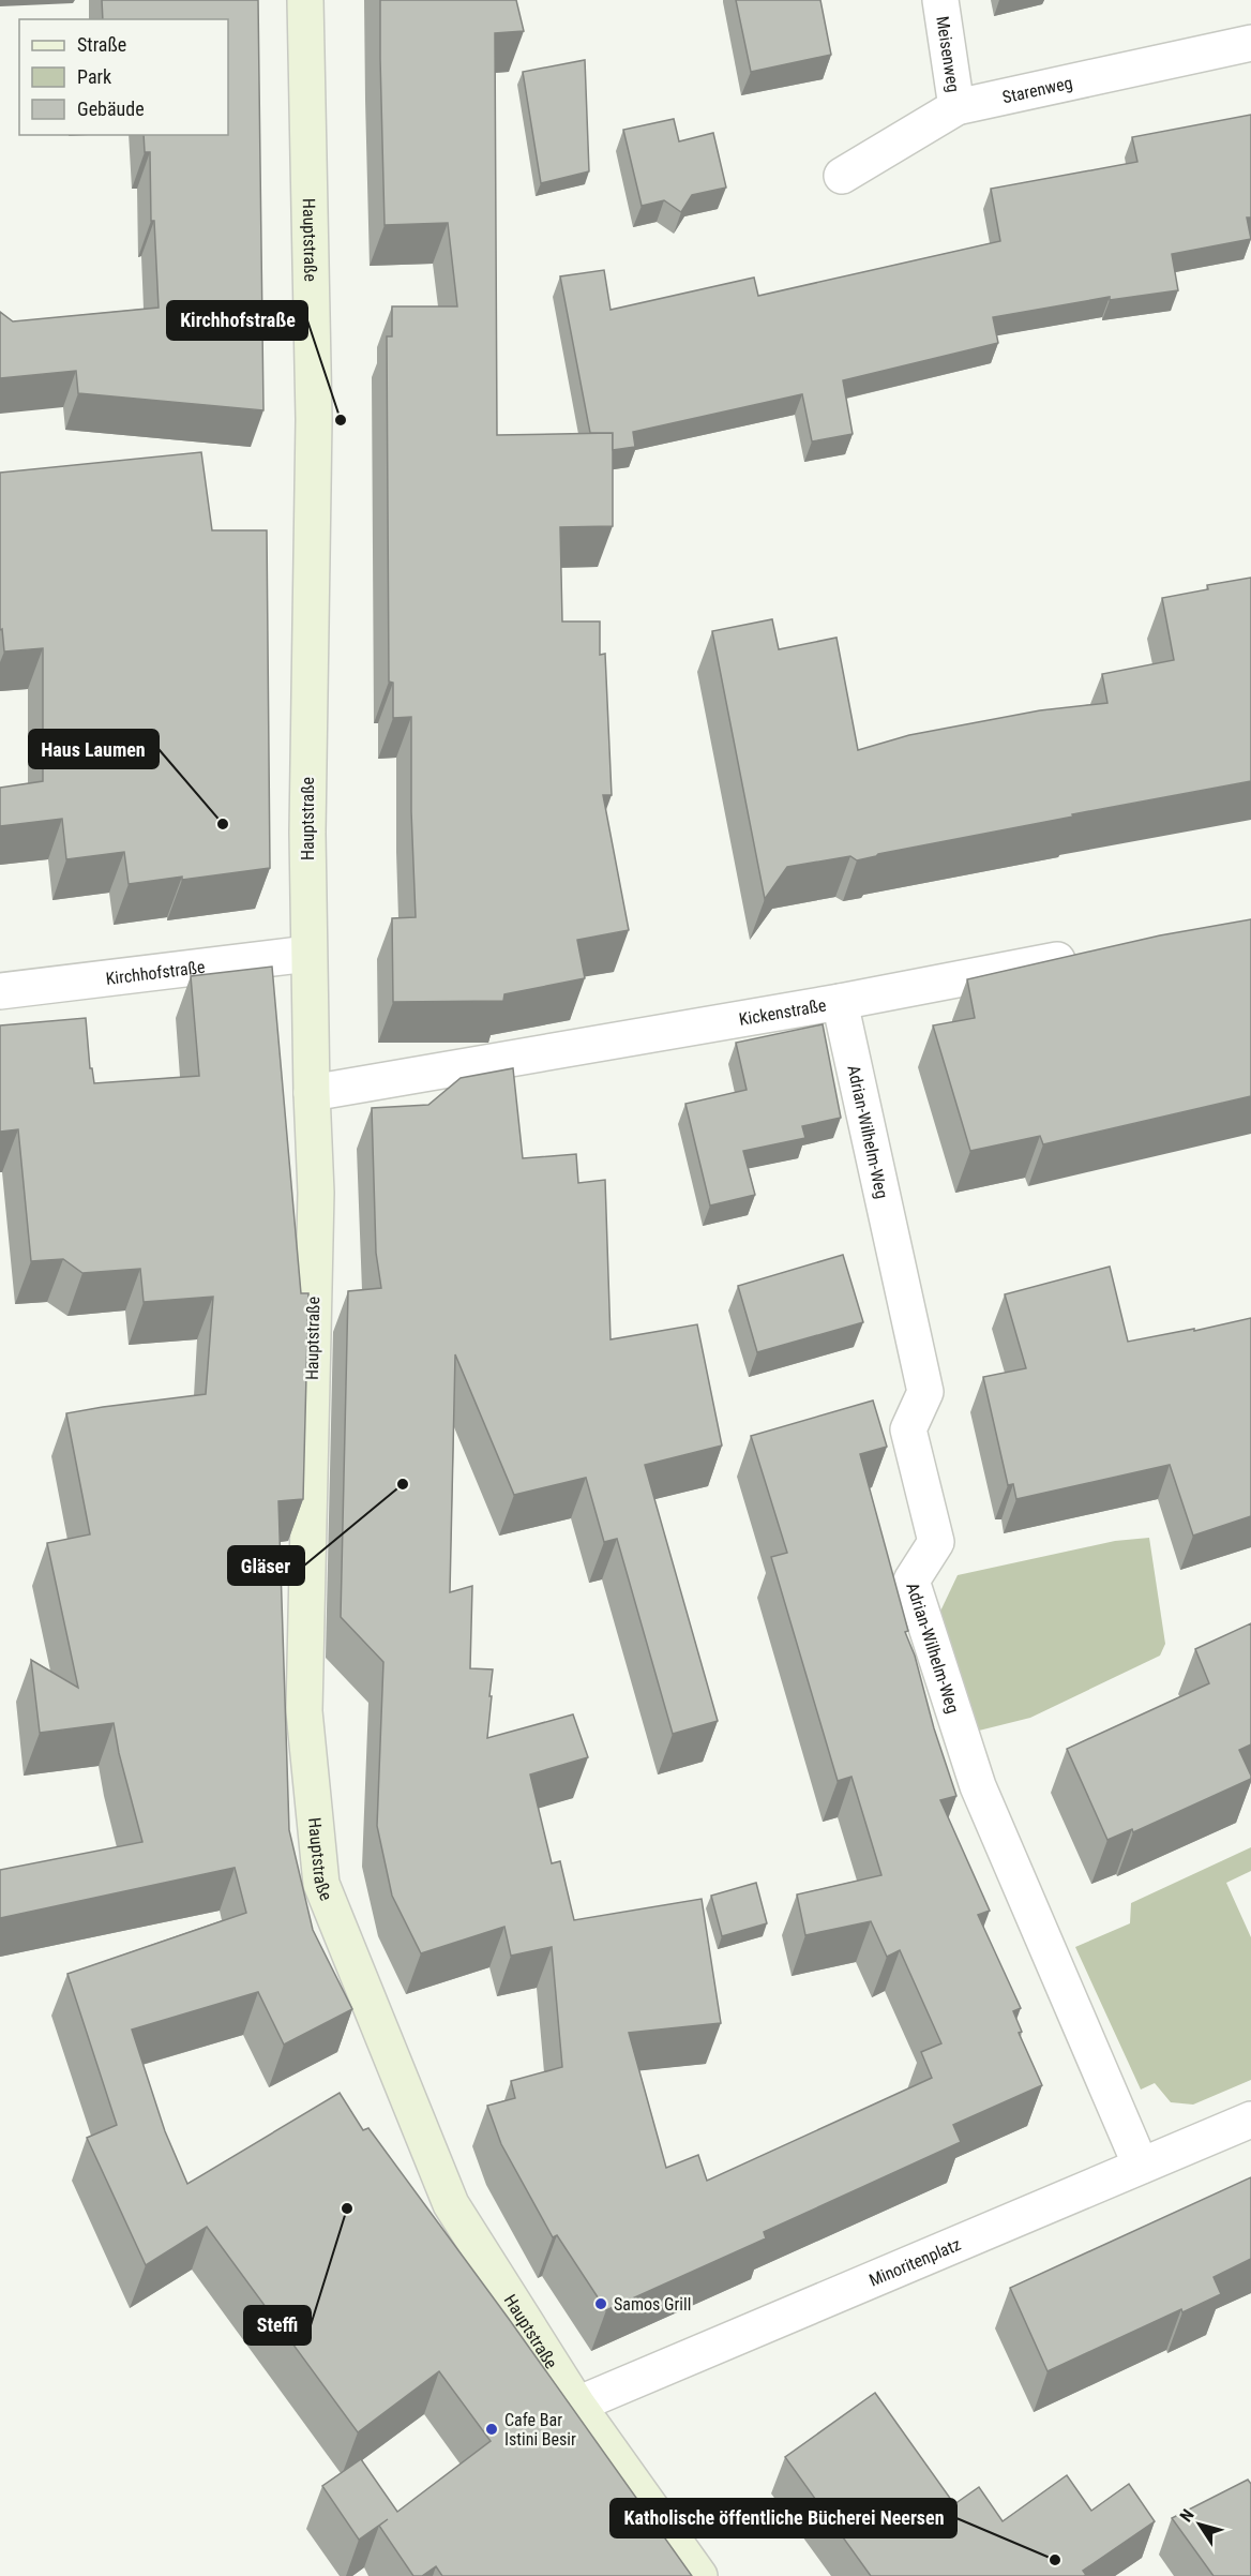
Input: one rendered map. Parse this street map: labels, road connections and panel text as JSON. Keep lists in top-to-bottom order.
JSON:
{
  "streets": {
    "street": [
      "Meisenweg",
      "Starenweg",
      "Hauptstraße",
      "Kirchhofstraße",
      "Kickenstraße",
      "Adrian-Wilhelm-Weg",
      "Minoritenplatz"
    ]
  },
  "crossings": [
    ["Meisenweg", "Starenweg"],
    ["Hauptstraße", "Kirchhofstraße"],
    ["Hauptstraße", "Kickenstraße"],
    ["Hauptstraße", "Minoritenplatz"],
    ["Kickenstraße", "Adrian-Wilhelm-Weg"],
    ["Adrian-Wilhelm-Weg", "Minoritenplatz"]
  ],
  "places": [
    "Kirchhofstraße",
    "Haus Laumen",
    "Gläser",
    "Steffi",
    "Samos Grill",
    "Cafe Bar Istini Besir",
    "Katholische öffentliche Bücherei Neersen"
  ],
  "legend": ["Straße", "Park", "Gebäude"],
  "north": "top left"
}
